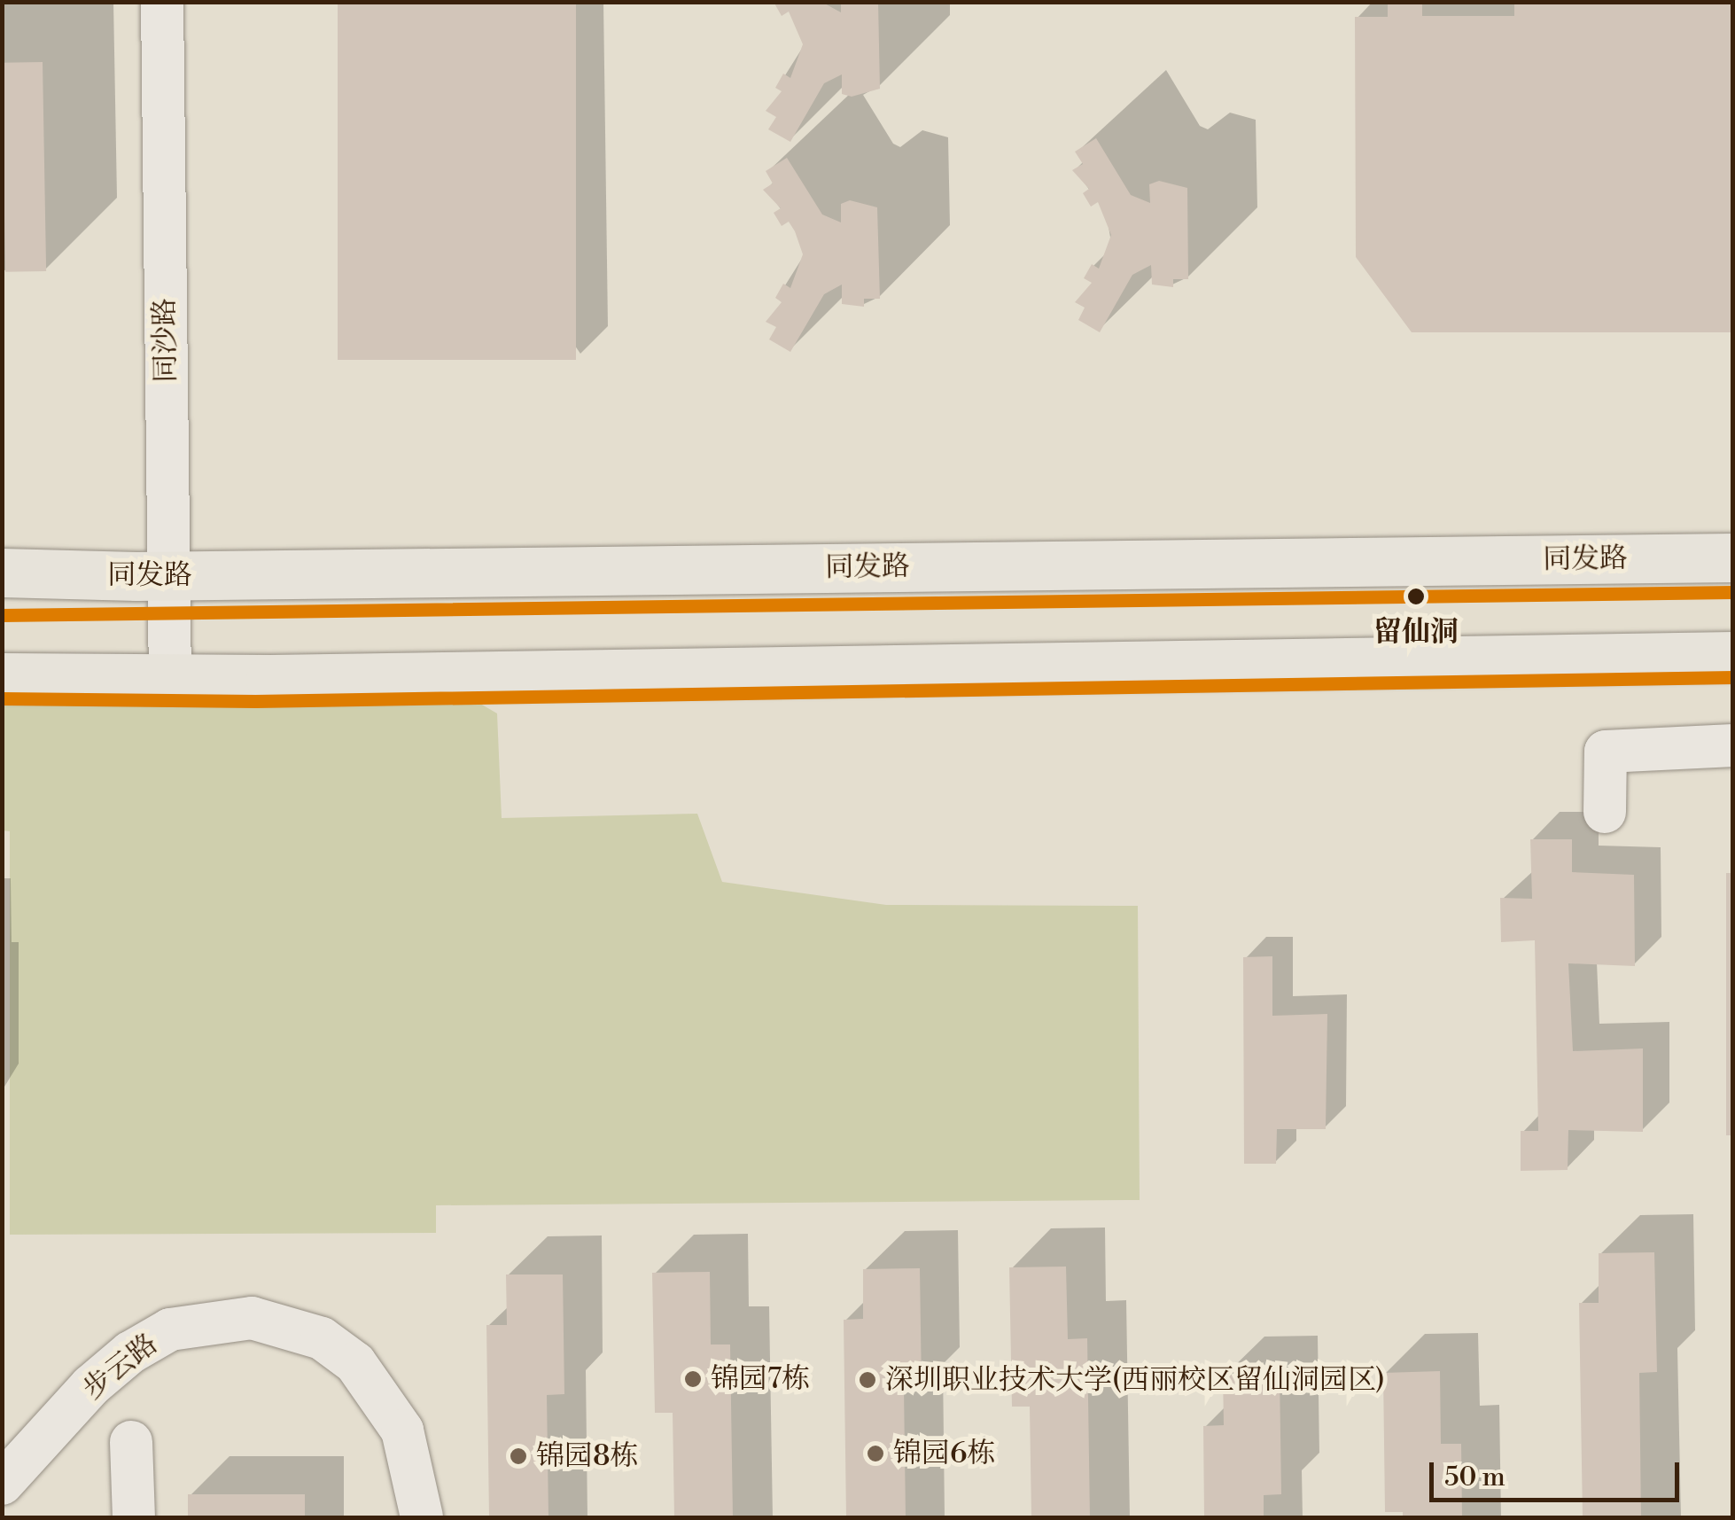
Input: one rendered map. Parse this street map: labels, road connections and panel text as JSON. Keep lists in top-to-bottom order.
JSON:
{
  "streets": {
    "main road": ["同发路"],
    "street": ["同沙路", "步云路"]
  },
  "crossings": [
    ["同沙路", "同发路"]
  ],
  "places": [
    "留仙洞",
    "锦园7栋",
    "深圳职业技术大学(西丽校区留仙洞园区)",
    "锦园6栋",
    "锦园8栋"
  ],
  "scale_bar": "50 m"
}
